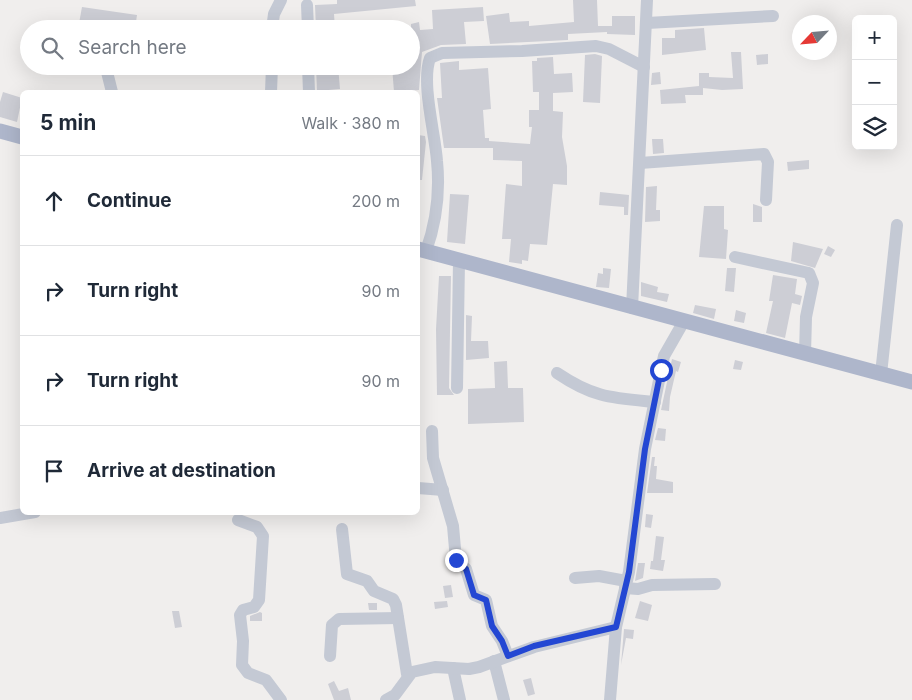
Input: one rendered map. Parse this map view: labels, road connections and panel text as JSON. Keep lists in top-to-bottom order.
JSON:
{
  "north": "bottom left",
  "page": {
    "map_buttons": ["+", "−"],
    "search": "Search here",
    "heading": ["5 min", "Walk · 380 m"],
    "list": [
      ["Continue", "200 m"],
      ["Turn right", "90 m"],
      ["Turn right", "90 m"],
      "Arrive at destination"
    ]
  }
}
